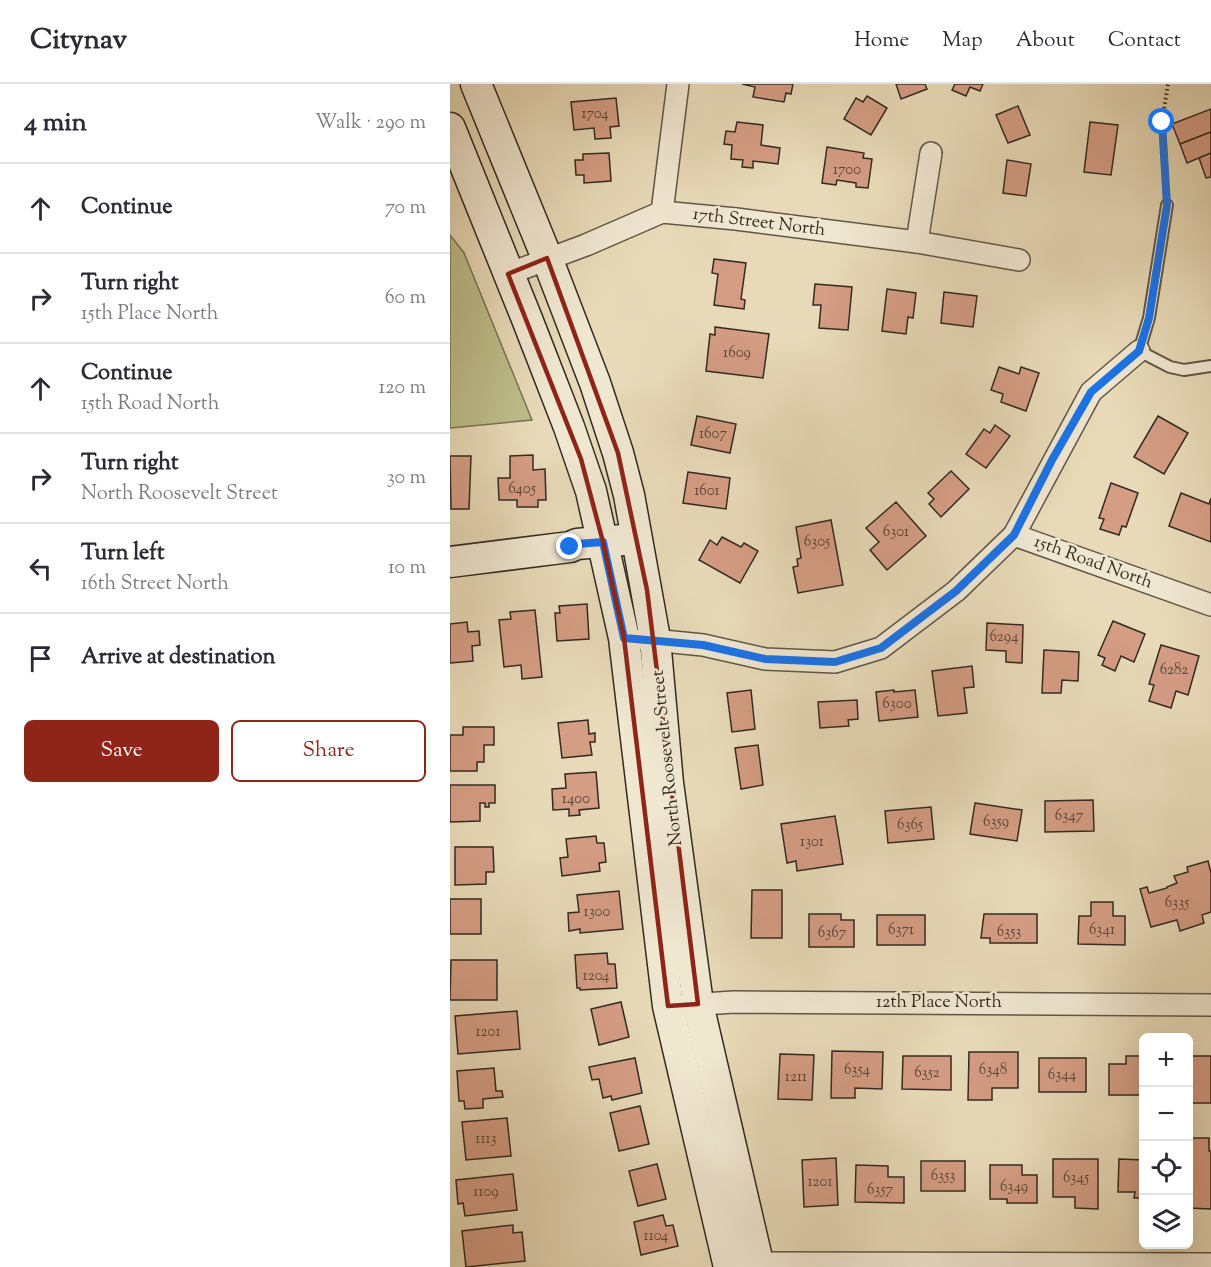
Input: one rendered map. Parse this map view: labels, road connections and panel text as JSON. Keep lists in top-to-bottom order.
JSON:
{
  "streets": {
    "main road": ["North Roosevelt Street"],
    "street": ["17th Street North", "15th Road North", "12th Place North"]
  },
  "crossings": [
    ["17th Street North", "North Roosevelt Street"],
    ["15th Road North", "North Roosevelt Street"],
    ["North Roosevelt Street", "12th Place North"]
  ],
  "house_numbers": [
    "1704",
    "1700",
    "1609",
    "1607",
    "6405",
    "1601",
    "6301",
    "6305",
    "6294",
    "6282",
    "6300",
    "1400",
    "6347",
    "6359",
    "6365",
    "1301",
    "6335",
    "1300",
    "6371",
    "6341",
    "6353",
    "6367",
    "1204",
    "1201",
    "6354",
    "6348",
    "6352",
    "6344",
    "1211",
    "1113",
    "6353",
    "6345",
    "1201",
    "6349",
    "6357",
    "1109",
    "1104"
  ],
  "page": {
    "header": "Citynav",
    "nav": [
      "Home",
      "Map",
      "About",
      "Contact"
    ],
    "heading": ["4 min", "Walk · 290 m"],
    "list": [
      ["Continue", "70 m"],
      ["Turn right", "15th Place North", "60 m"],
      ["Continue", "15th Road North", "120 m"],
      ["Turn right", "North Roosevelt Street", "30 m"],
      ["Turn left", "16th Street North", "10 m"],
      "Arrive at destination"
    ],
    "buttons": ["Save", "Share"],
    "map_buttons": ["+", "−"]
  }
}
